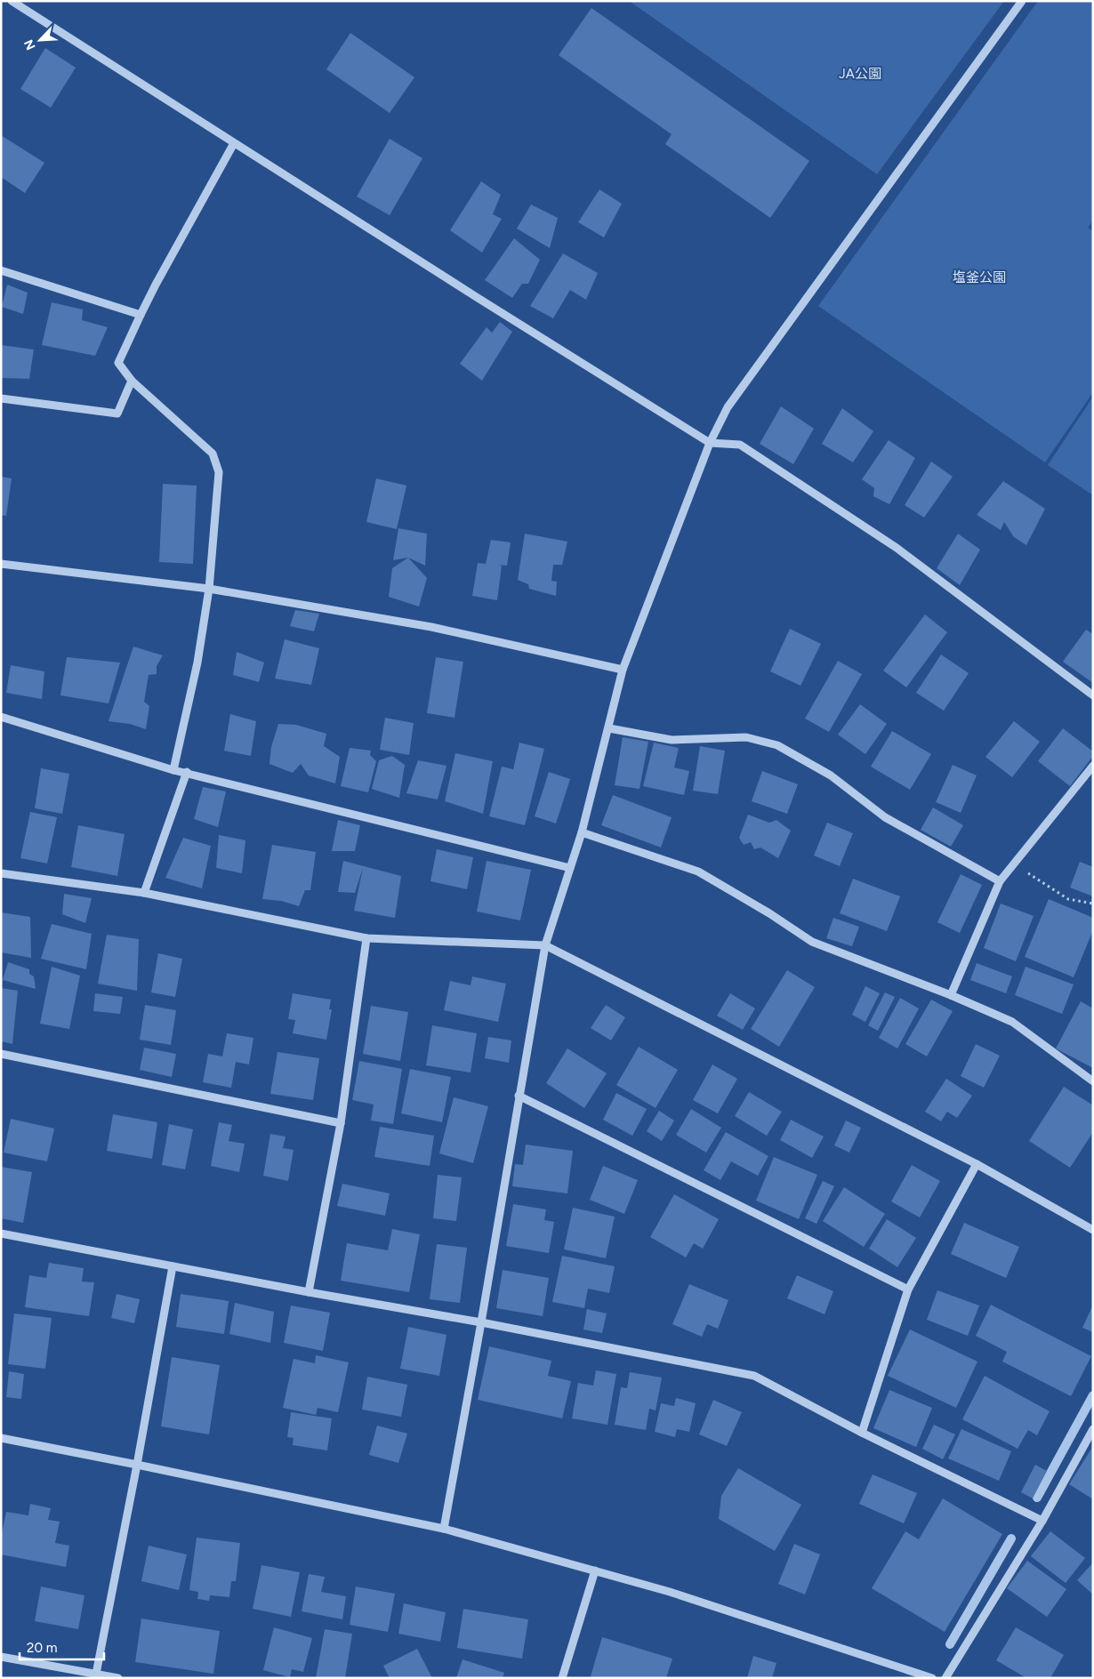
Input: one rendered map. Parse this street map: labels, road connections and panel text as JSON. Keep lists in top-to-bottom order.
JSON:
{
  "parks": ["JA公園", "塩釜公園"],
  "scale_bar": "20 m",
  "north": "bottom left"
}
